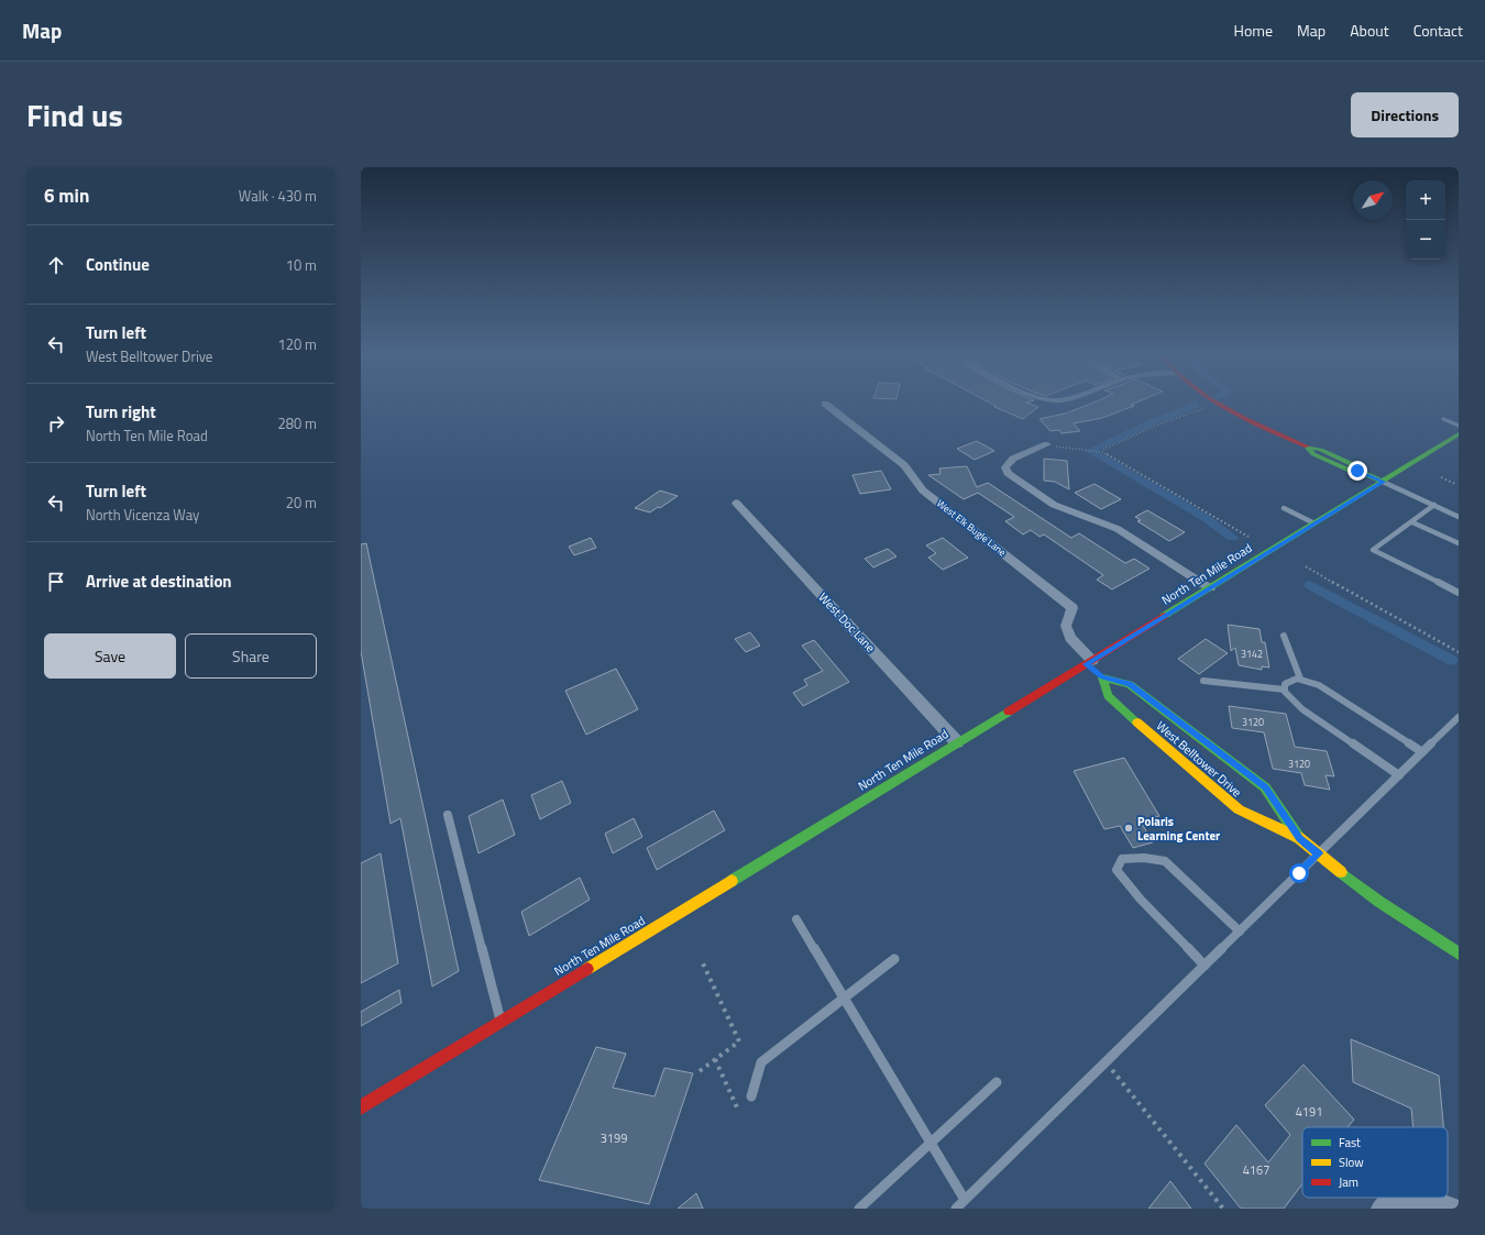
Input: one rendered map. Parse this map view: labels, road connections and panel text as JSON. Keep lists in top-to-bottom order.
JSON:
{
  "streets": {
    "main road": ["North Ten Mile Road", "West Belltower Drive"],
    "street": ["West Elk Bugle Lane", "West Doc Lane"]
  },
  "crossings": [
    ["West Elk Bugle Lane", "North Ten Mile Road"],
    ["West Elk Bugle Lane", "West Belltower Drive"],
    ["North Ten Mile Road", "West Doc Lane"],
    ["North Ten Mile Road", "West Belltower Drive"]
  ],
  "places": ["Polaris Learning Center"],
  "house_numbers": [
    "3142",
    "3120",
    "3120",
    "4191",
    "3199",
    "4167"
  ],
  "legend": ["Fast", "Slow", "Jam"],
  "north": "top right",
  "page": {
    "header": "Map",
    "nav": [
      "Home",
      "Map",
      "About",
      "Contact"
    ],
    "title": "Find us",
    "buttons": [
      "Directions",
      ["Save", "Share"]
    ],
    "heading": ["6 min", "Walk · 430 m"],
    "map_buttons": ["+", "−"],
    "list": [
      ["Continue", "10 m"],
      ["Turn left", "West Belltower Drive", "120 m"],
      ["Turn right", "North Ten Mile Road", "280 m"],
      ["Turn left", "North Vicenza Way", "20 m"],
      "Arrive at destination"
    ]
  }
}
